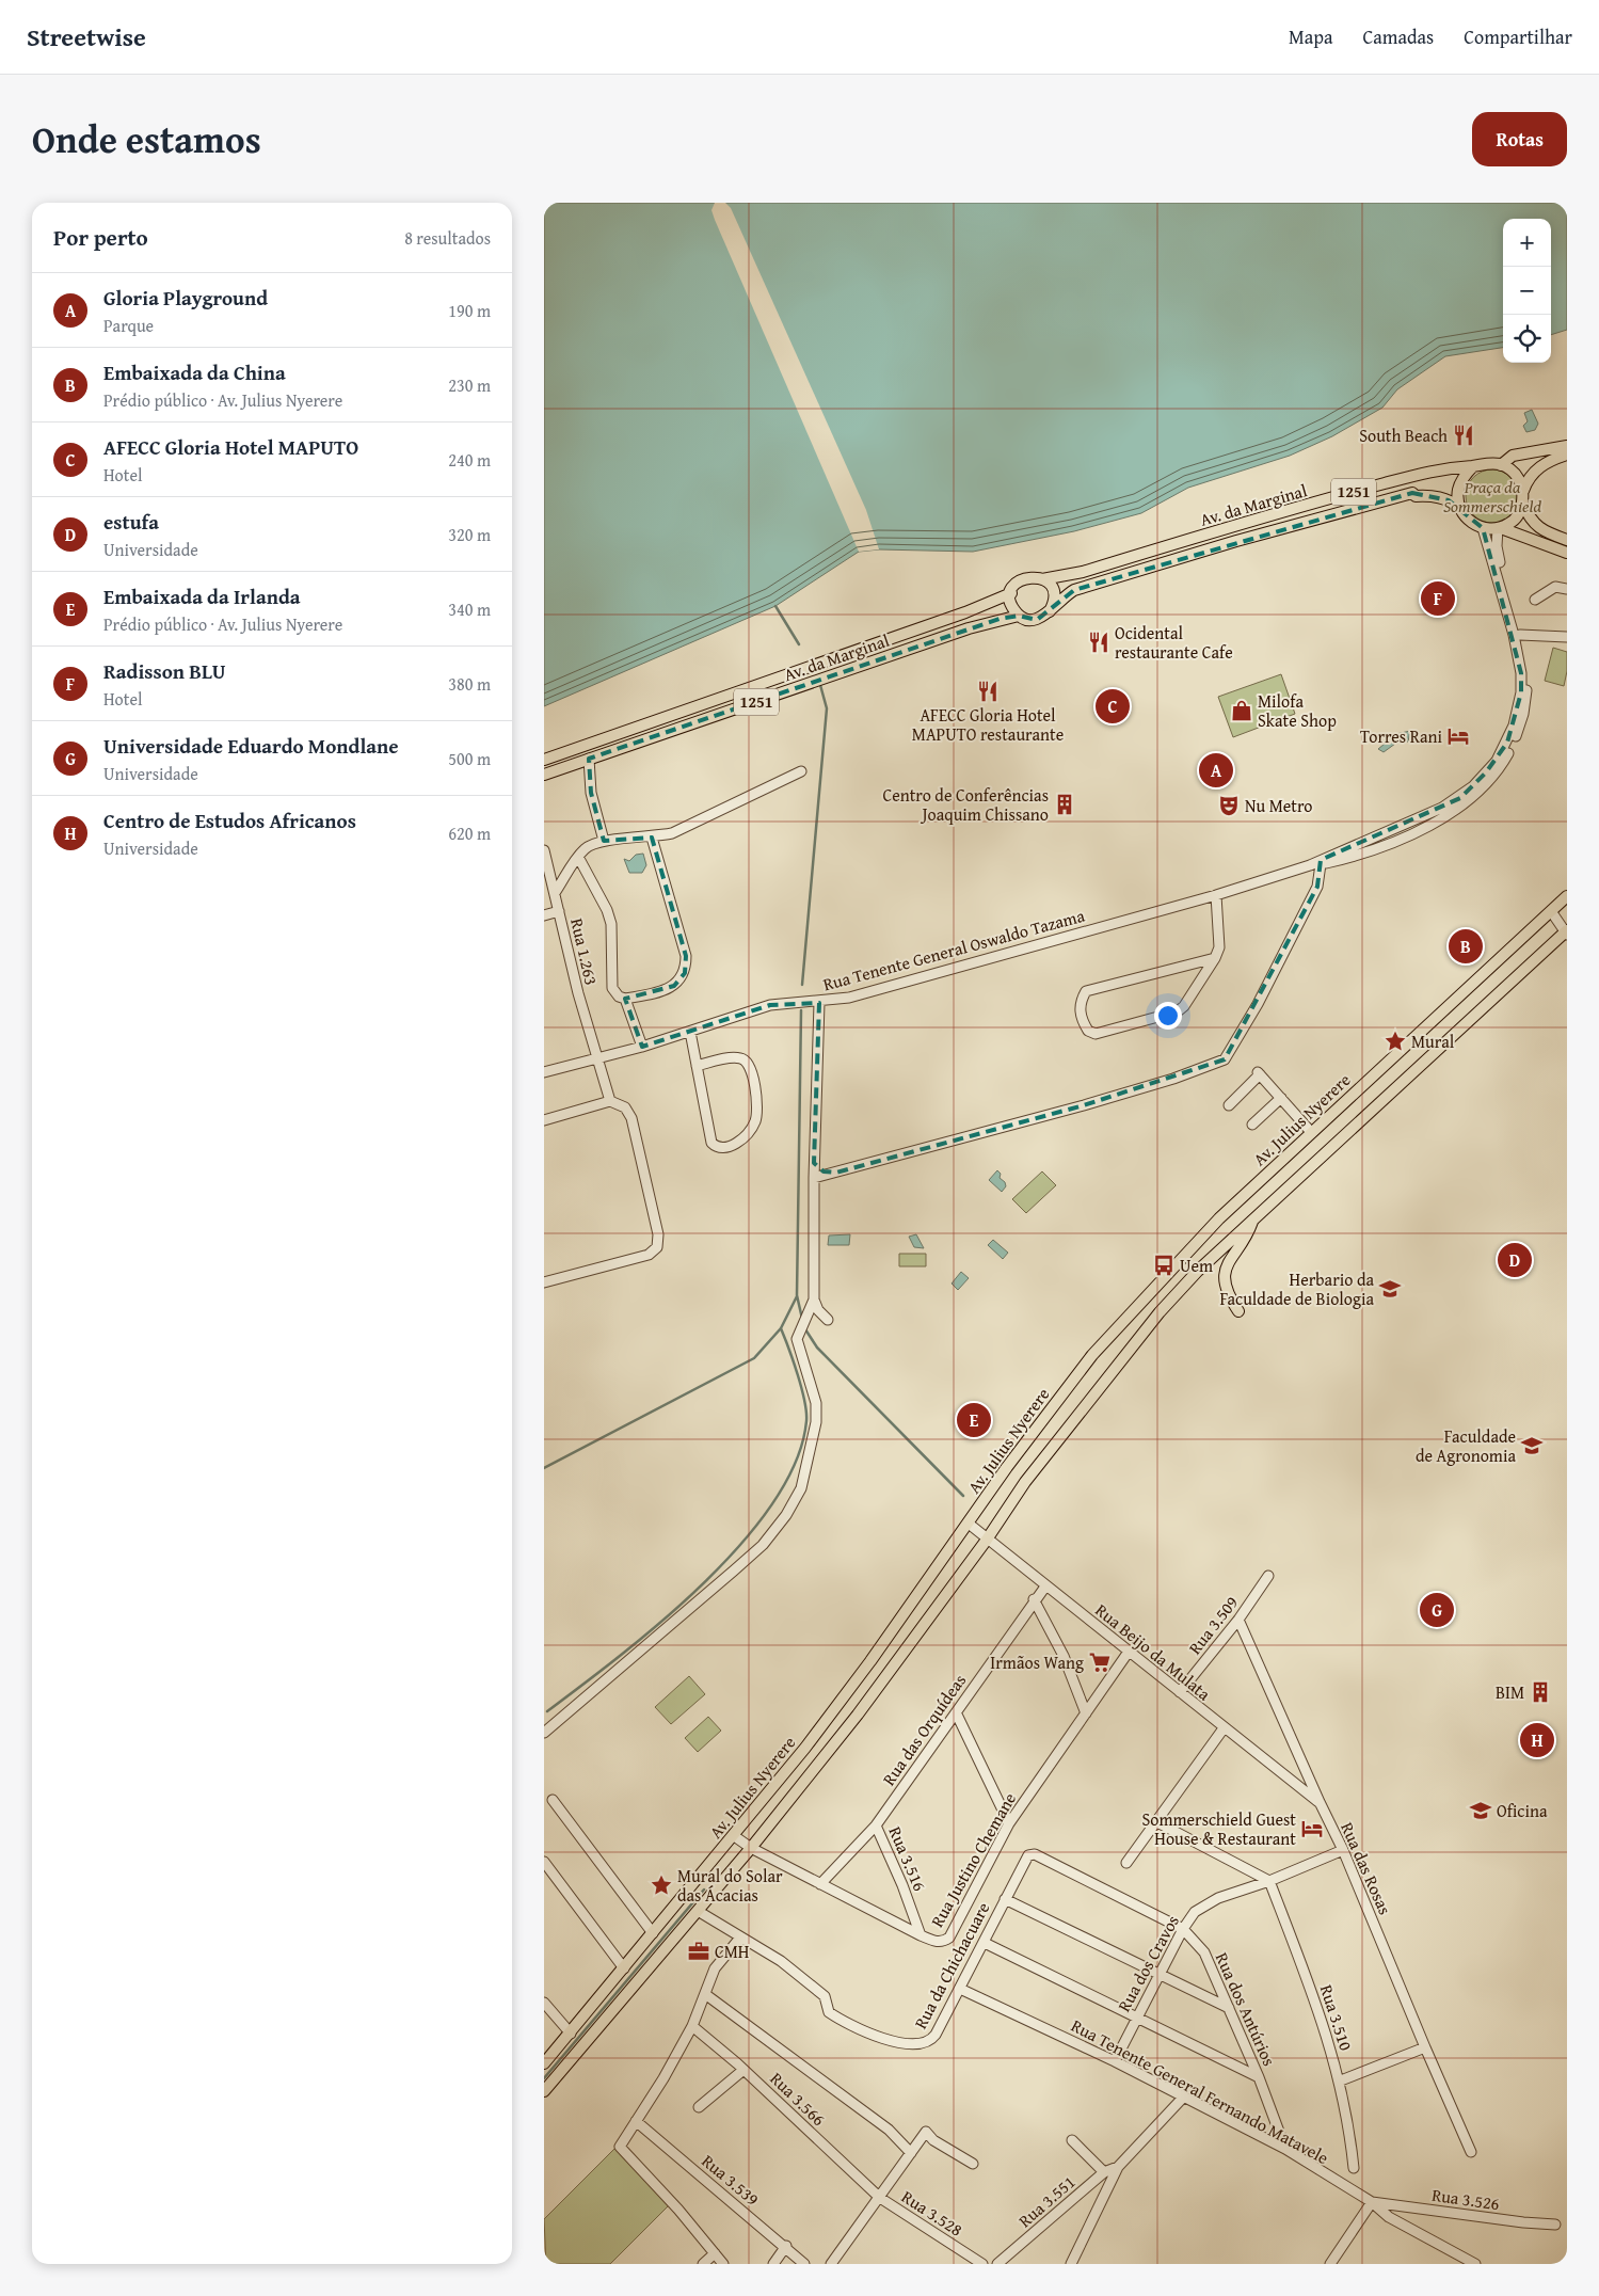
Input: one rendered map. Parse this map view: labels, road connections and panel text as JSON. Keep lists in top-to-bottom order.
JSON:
{
  "streets": {
    "main road": ["1251", "Av. da Marginal", "Av. Julius Nyerere"],
    "street": [
      "Rua Tenente General Oswaldo Tazama",
      "Rua 1.263",
      "Rua 3.509",
      "Rua Beijo da Mulata",
      "Rua das Orquídeas",
      "Rua 3.516",
      "Rua Justino Chemane",
      "Rua das Rosas",
      "Rua dos Cravos",
      "Rua da Chichacuare",
      "Rua dos Antúrios",
      "Rua 3.510",
      "Rua Tenente General Fernando Matavele",
      "Rua 3.566",
      "Rua 3.539",
      "Rua 3.526",
      "Rua 3.551",
      "Rua 3.528"
    ]
  },
  "crossings": [
    ["Av. da Marginal", "Rua Tenente General Oswaldo Tazama"],
    ["Rua Tenente General Oswaldo Tazama", "Rua 1.263"],
    ["Av. Julius Nyerere", "Rua Beijo da Mulata"],
    ["Av. Julius Nyerere", "Rua Justino Chemane"],
    ["Rua 3.509", "Rua Beijo da Mulata"],
    ["Rua 3.509", "Rua das Rosas"],
    ["Rua Beijo da Mulata", "Rua das Orquídeas"],
    ["Rua Beijo da Mulata", "Rua Justino Chemane"],
    ["Rua Beijo da Mulata", "Rua das Rosas"],
    ["Rua das Orquídeas", "Rua 3.516"],
    ["Rua das Orquídeas", "Rua Justino Chemane"],
    ["Rua 3.516", "Rua Justino Chemane"],
    ["Rua das Rosas", "Rua dos Cravos"],
    ["Rua dos Cravos", "Rua dos Antúrios"],
    ["Rua dos Cravos", "Rua 3.510"],
    ["Rua dos Cravos", "Rua Tenente General Fernando Matavele"],
    ["Rua da Chichacuare", "Rua dos Antúrios"],
    ["Rua da Chichacuare", "Rua Tenente General Fernando Matavele"],
    ["Rua dos Antúrios", "Rua Tenente General Fernando Matavele"],
    ["Rua Tenente General Fernando Matavele", "Rua 3.526"],
    ["Rua 3.566", "Rua 3.528"]
  ],
  "parks": ["Praça da Sommerschield"],
  "places": {
    "restaurant": ["South Beach", "Ocidental restaurante Cafe", "AFECC Gloria Hotel MAPUTO restaurante"],
    "shop": ["Milofa Skate Shop"],
    "hotel": ["Torres Rani", "Sommerschield Guest House & Restaurant"],
    "building": ["Centro de Conferências Joaquim Chissano", "BIM"],
    "theatre": ["Nu Metro"],
    "place": ["Mural", "Mural do Solar das Ácacias"],
    "bus stop": ["Uem"],
    "school or university": ["Herbario da Faculdade de Biologia", "Faculdade de Agronomia", "Oficina"],
    "supermarket": ["Irmãos Wang"],
    "office": ["CMH"]
  },
  "page": {
    "header": "Streetwise",
    "nav": ["Mapa", "Camadas", "Compartilhar"],
    "title": "Onde estamos",
    "buttons": "Rotas",
    "heading": ["Por perto", "8 resultados"],
    "map_buttons": ["+", "−"],
    "list": [
      {
        "mark": "A",
        "name": "Gloria Playground",
        "note": "Parque",
        "value": "190 m"
      },
      {
        "mark": "B",
        "name": "Embaixada da China",
        "note": "Prédio público · Av. Julius Nyerere",
        "value": "230 m"
      },
      {
        "mark": "C",
        "name": "AFECC Gloria Hotel MAPUTO",
        "note": "Hotel",
        "value": "240 m"
      },
      {
        "mark": "D",
        "name": "estufa",
        "note": "Universidade",
        "value": "320 m"
      },
      {
        "mark": "E",
        "name": "Embaixada da Irlanda",
        "note": "Prédio público · Av. Julius Nyerere",
        "value": "340 m"
      },
      {
        "mark": "F",
        "name": "Radisson BLU",
        "note": "Hotel",
        "value": "380 m"
      },
      {
        "mark": "G",
        "name": "Universidade Eduardo Mondlane",
        "note": "Universidade",
        "value": "500 m"
      },
      {
        "mark": "H",
        "name": "Centro de Estudos Africanos",
        "note": "Universidade",
        "value": "620 m"
      }
    ],
    "pins": [
      "F",
      "C",
      "A",
      "B",
      "D",
      "E",
      "G",
      "H"
    ]
  }
}
